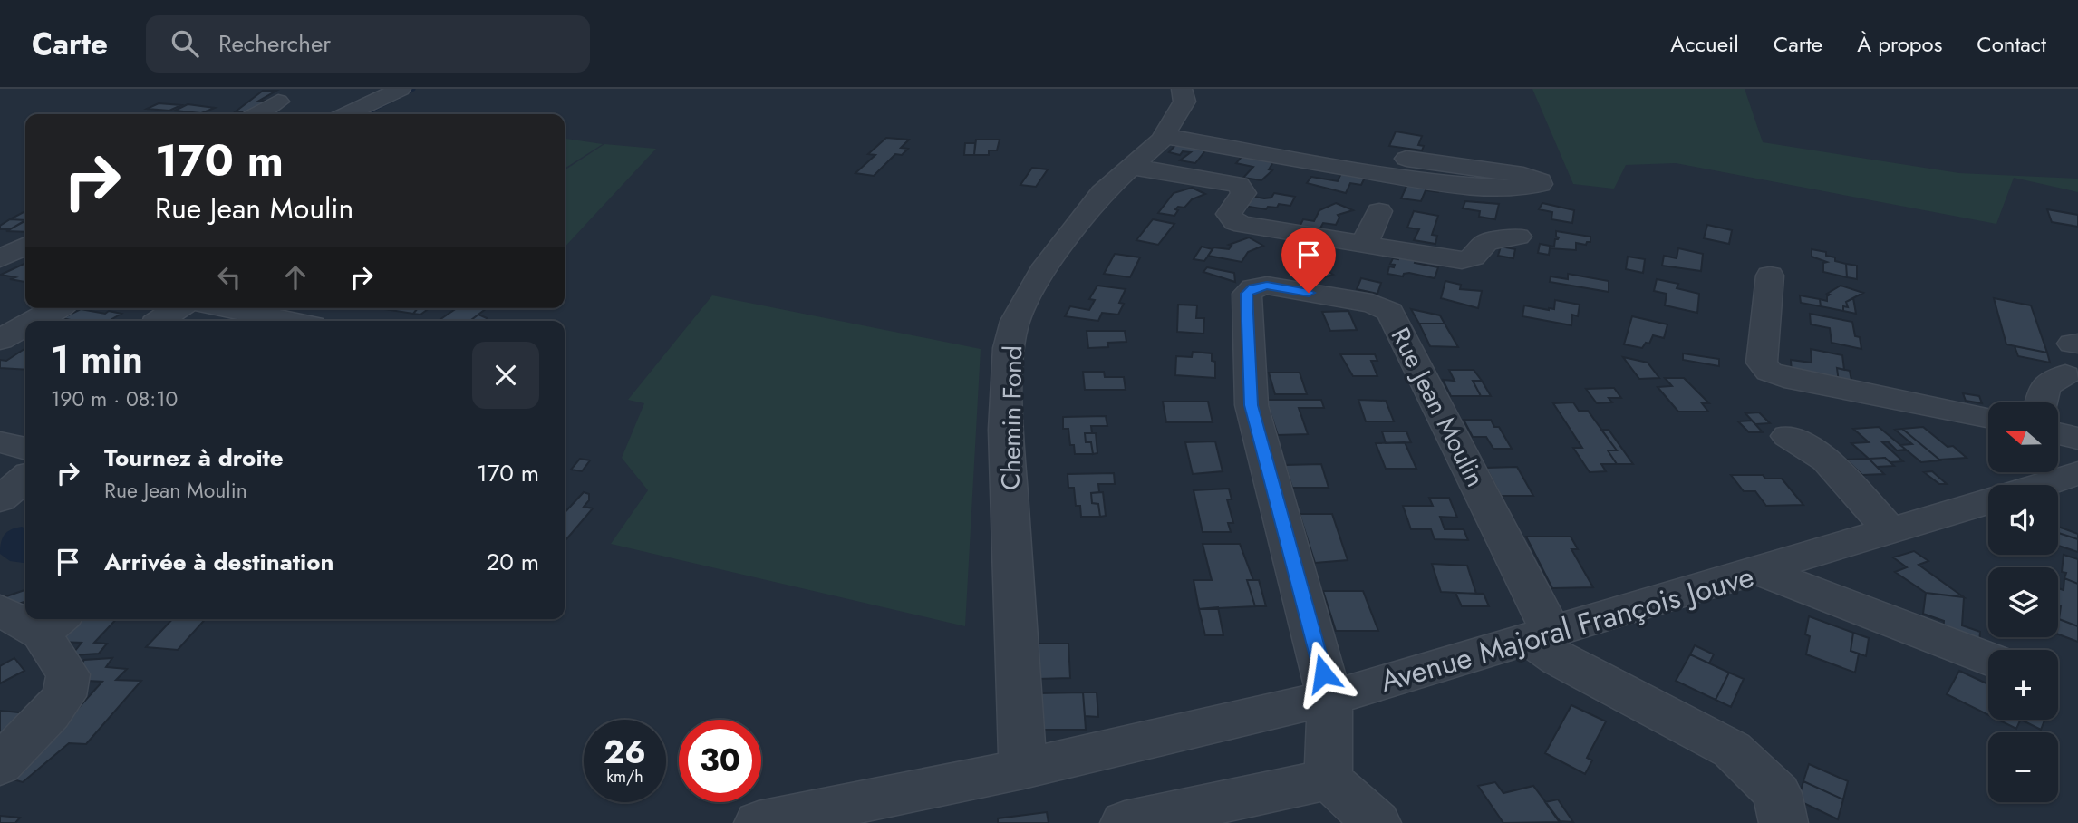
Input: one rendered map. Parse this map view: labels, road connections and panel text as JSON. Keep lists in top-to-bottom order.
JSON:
{
  "streets": {
    "street": ["Rue Jean Moulin", "Chemin Fond", "Avenue Majoral François Jouve"]
  },
  "crossings": [
    ["Rue Jean Moulin", "Avenue Majoral François Jouve"],
    ["Chemin Fond", "Avenue Majoral François Jouve"]
  ],
  "north": "left",
  "page": {
    "header": "Carte",
    "search": "Rechercher",
    "nav": [
      "Accueil",
      "Carte",
      "À propos",
      "Contact"
    ],
    "turn": ["170 m", "Rue Jean Moulin"],
    "heading": ["1 min", "190 m · 08:10"],
    "map_buttons": ["+", "−"],
    "list": [
      {
        "name": "Tournez à droite",
        "note": "Rue Jean Moulin",
        "value": "170 m"
      },
      {
        "name": "Arrivée à destination",
        "value": "20 m"
      }
    ],
    "speed": "26 km/h",
    "limit": "30"
  }
}
